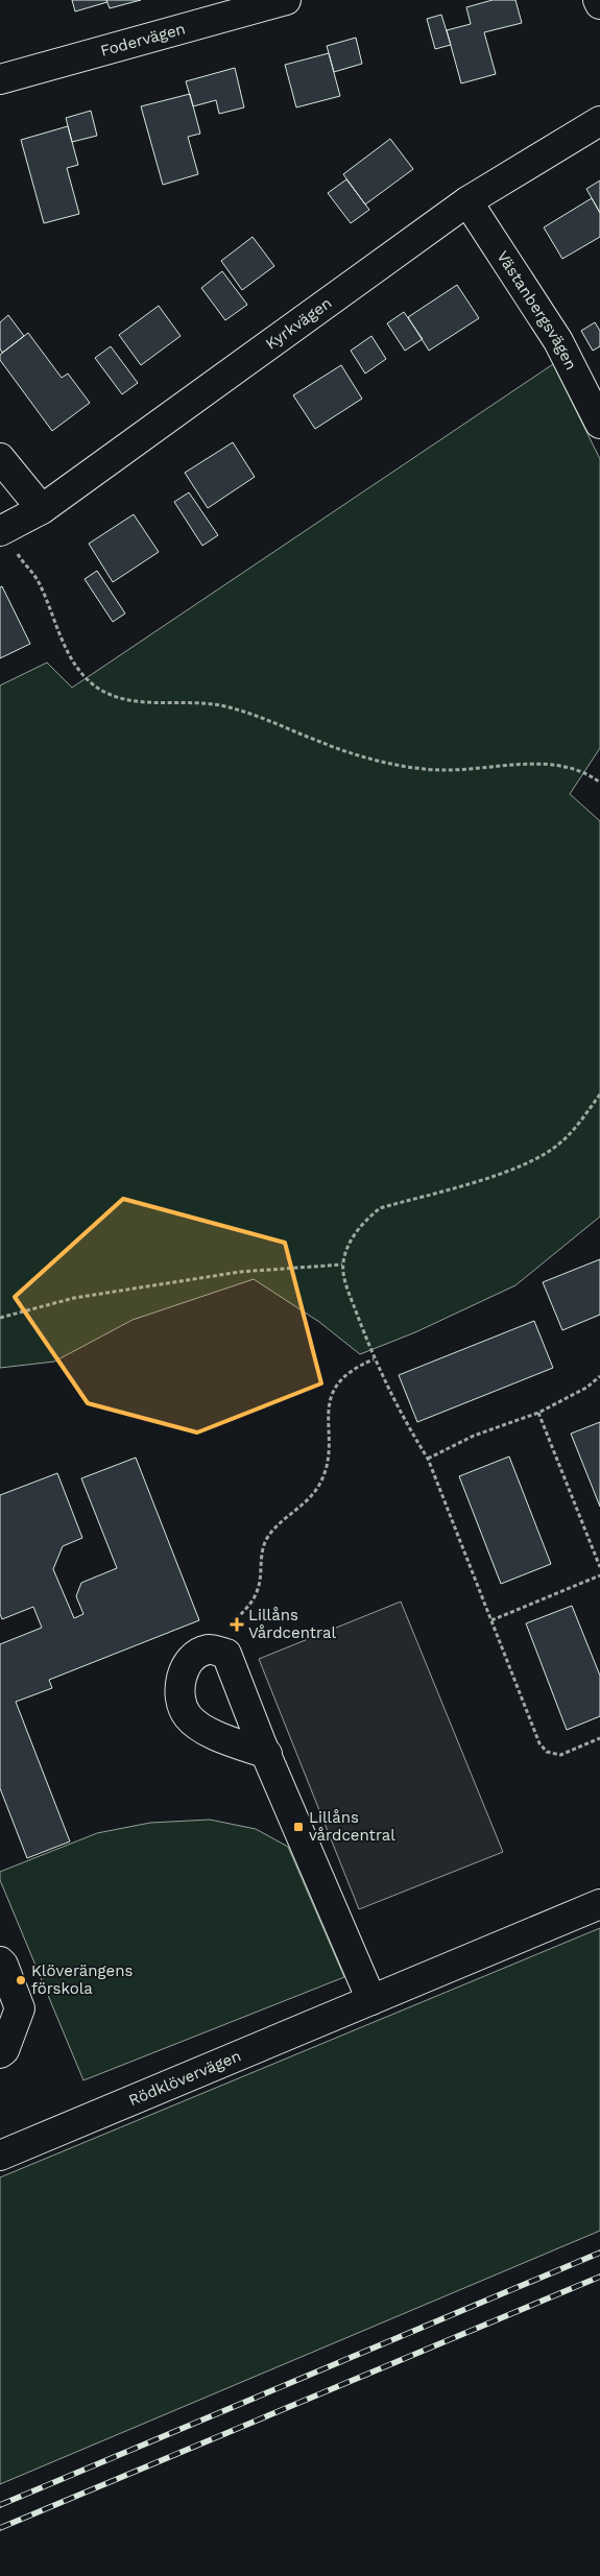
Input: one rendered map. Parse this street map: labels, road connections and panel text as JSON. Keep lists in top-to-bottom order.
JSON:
{
  "streets": {
    "street": [
      "Fodervägen",
      "Västanbergsvägen",
      "Kyrkvägen",
      "Rödklövervägen"
    ]
  },
  "crossings": [
    ["Västanbergsvägen", "Kyrkvägen"]
  ],
  "places": {
    "health": ["Lillåns Vårdcentral"],
    "transit": ["Lillåns vårdcentral"],
    "other": ["Klöverängens förskola"]
  }
}
